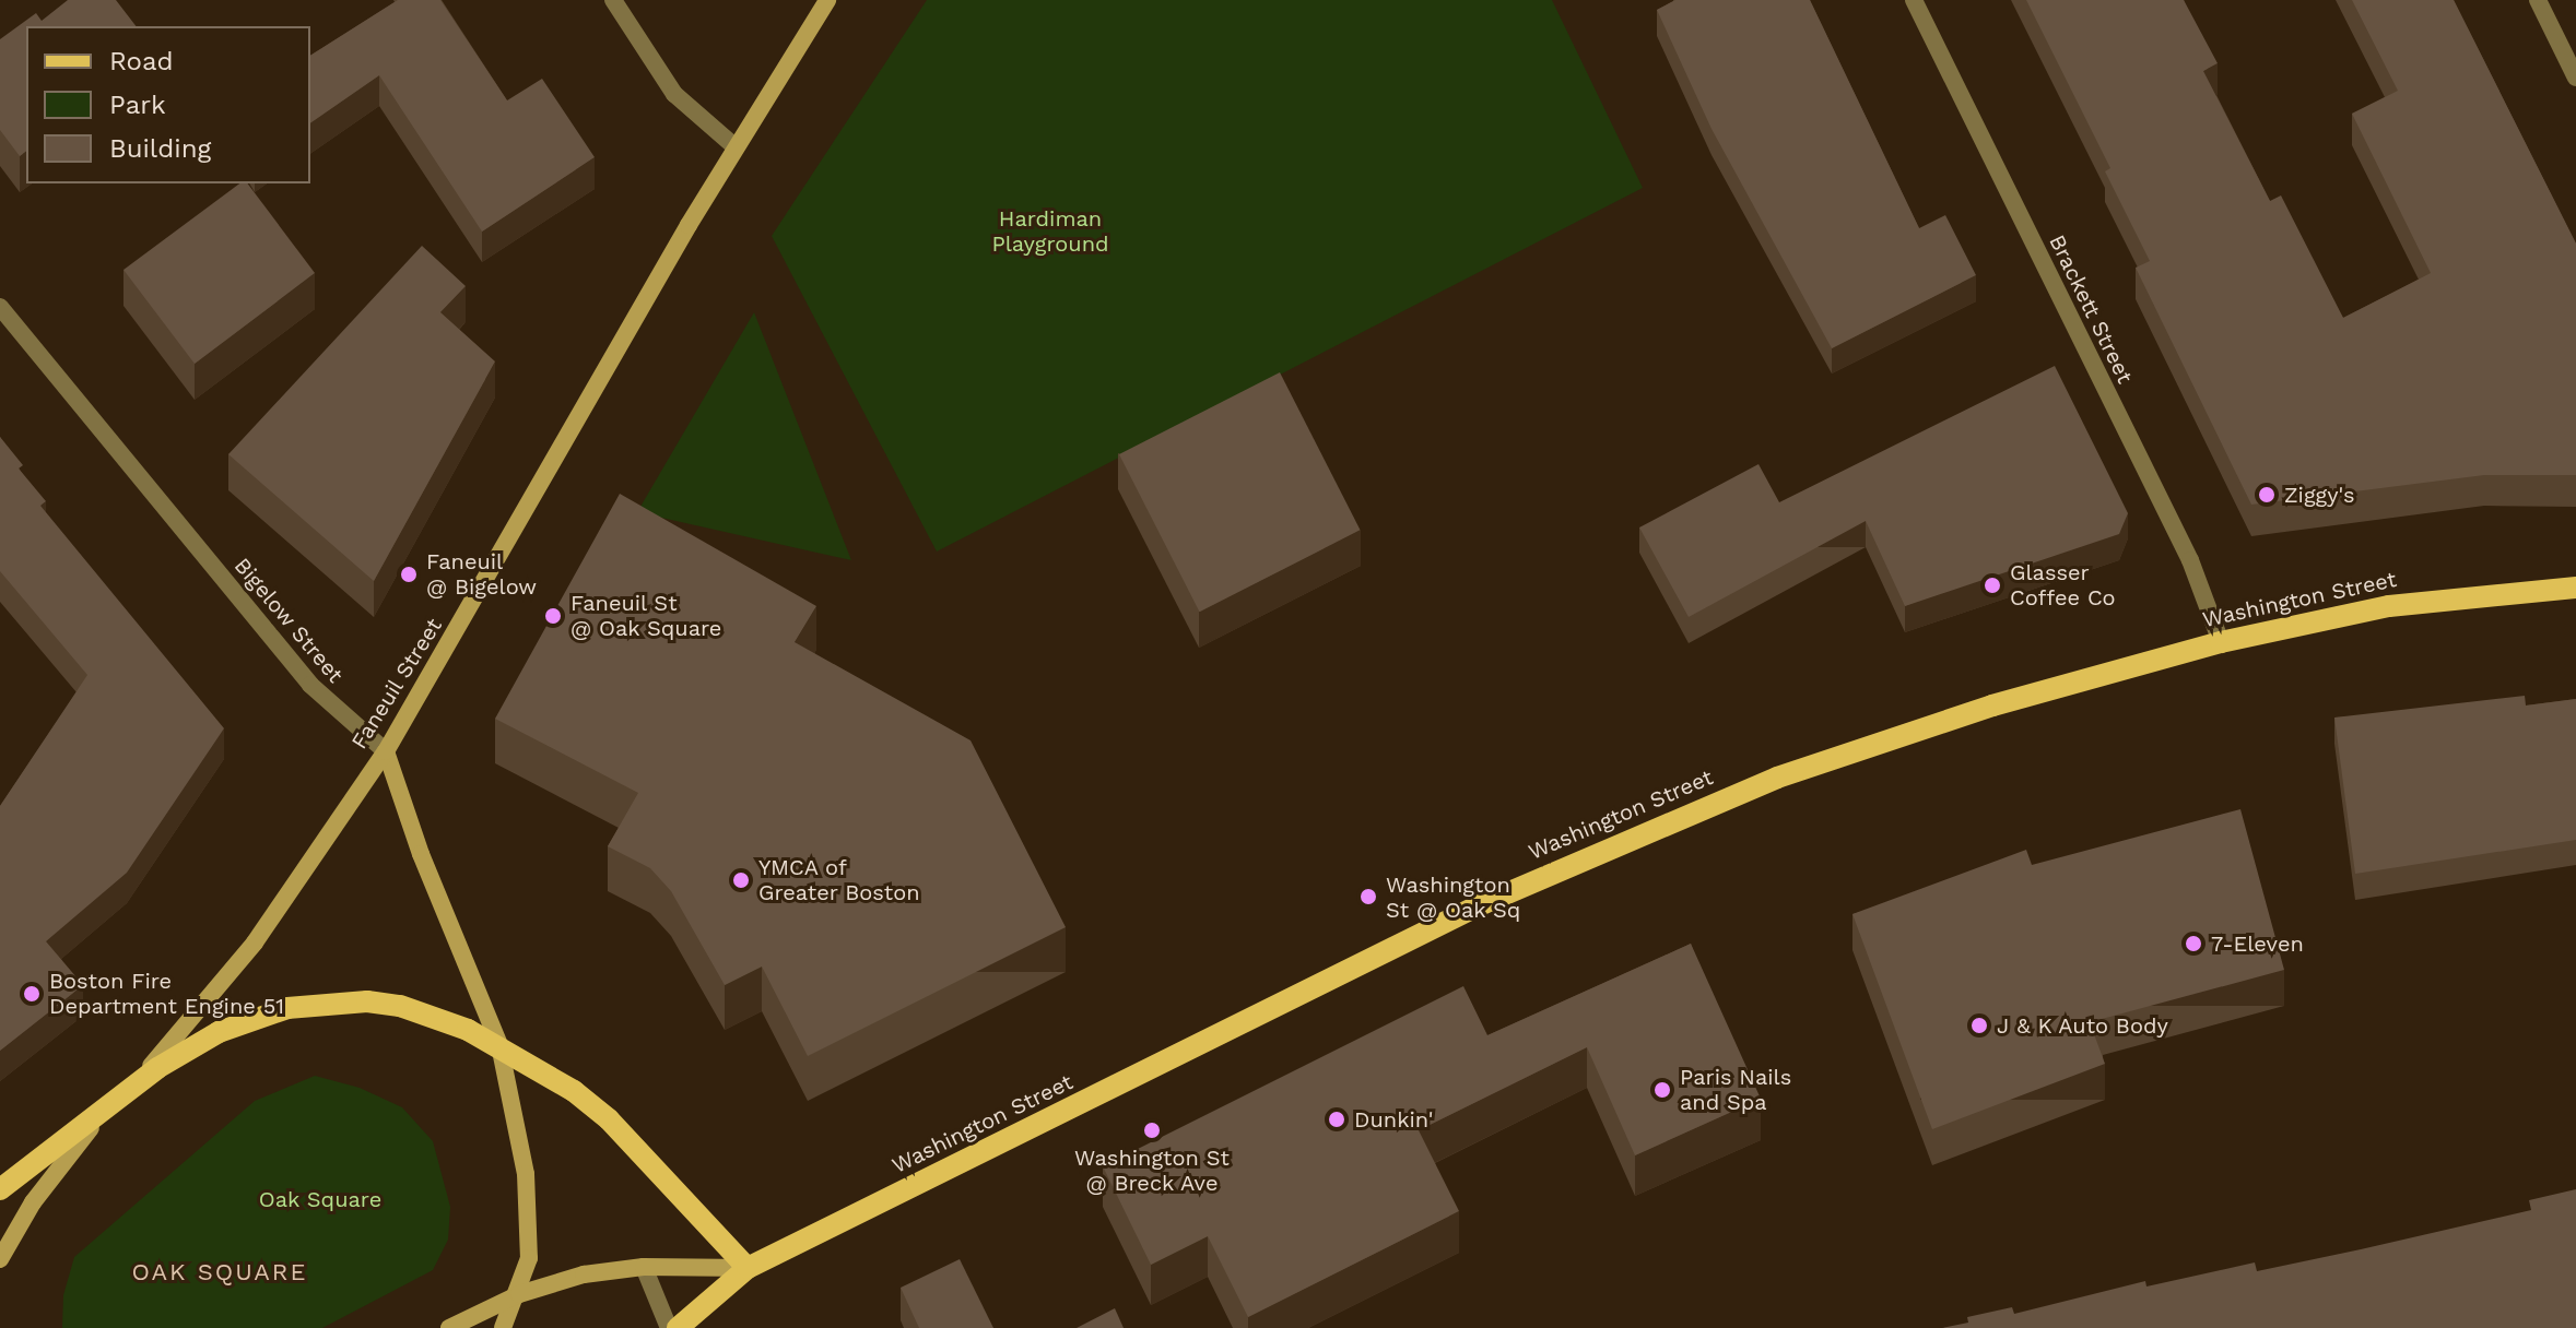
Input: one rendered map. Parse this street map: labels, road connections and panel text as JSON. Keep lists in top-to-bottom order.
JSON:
{
  "streets": {
    "main road": ["Washington Street", "Faneuil Street"],
    "street": ["Brackett Street", "Bigelow Street"]
  },
  "crossings": [
    ["Brackett Street", "Washington Street"],
    ["Bigelow Street", "Faneuil Street"]
  ],
  "districts": ["OAK SQUARE"],
  "parks": ["Hardiman Playground", "Oak Square"],
  "places": [
    "Ziggy's",
    "Faneuil @ Bigelow",
    "Glasser Coffee Co",
    "Faneuil St @ Oak Square",
    "YMCA of Greater Boston",
    "Washington St @ Oak Sq",
    "7-Eleven",
    "Boston Fire Department Engine 51",
    "J & K Auto Body",
    "Paris Nails and Spa",
    "Dunkin'",
    "Washington St @ Breck Ave"
  ],
  "legend": ["Road", "Park", "Building"]
}
